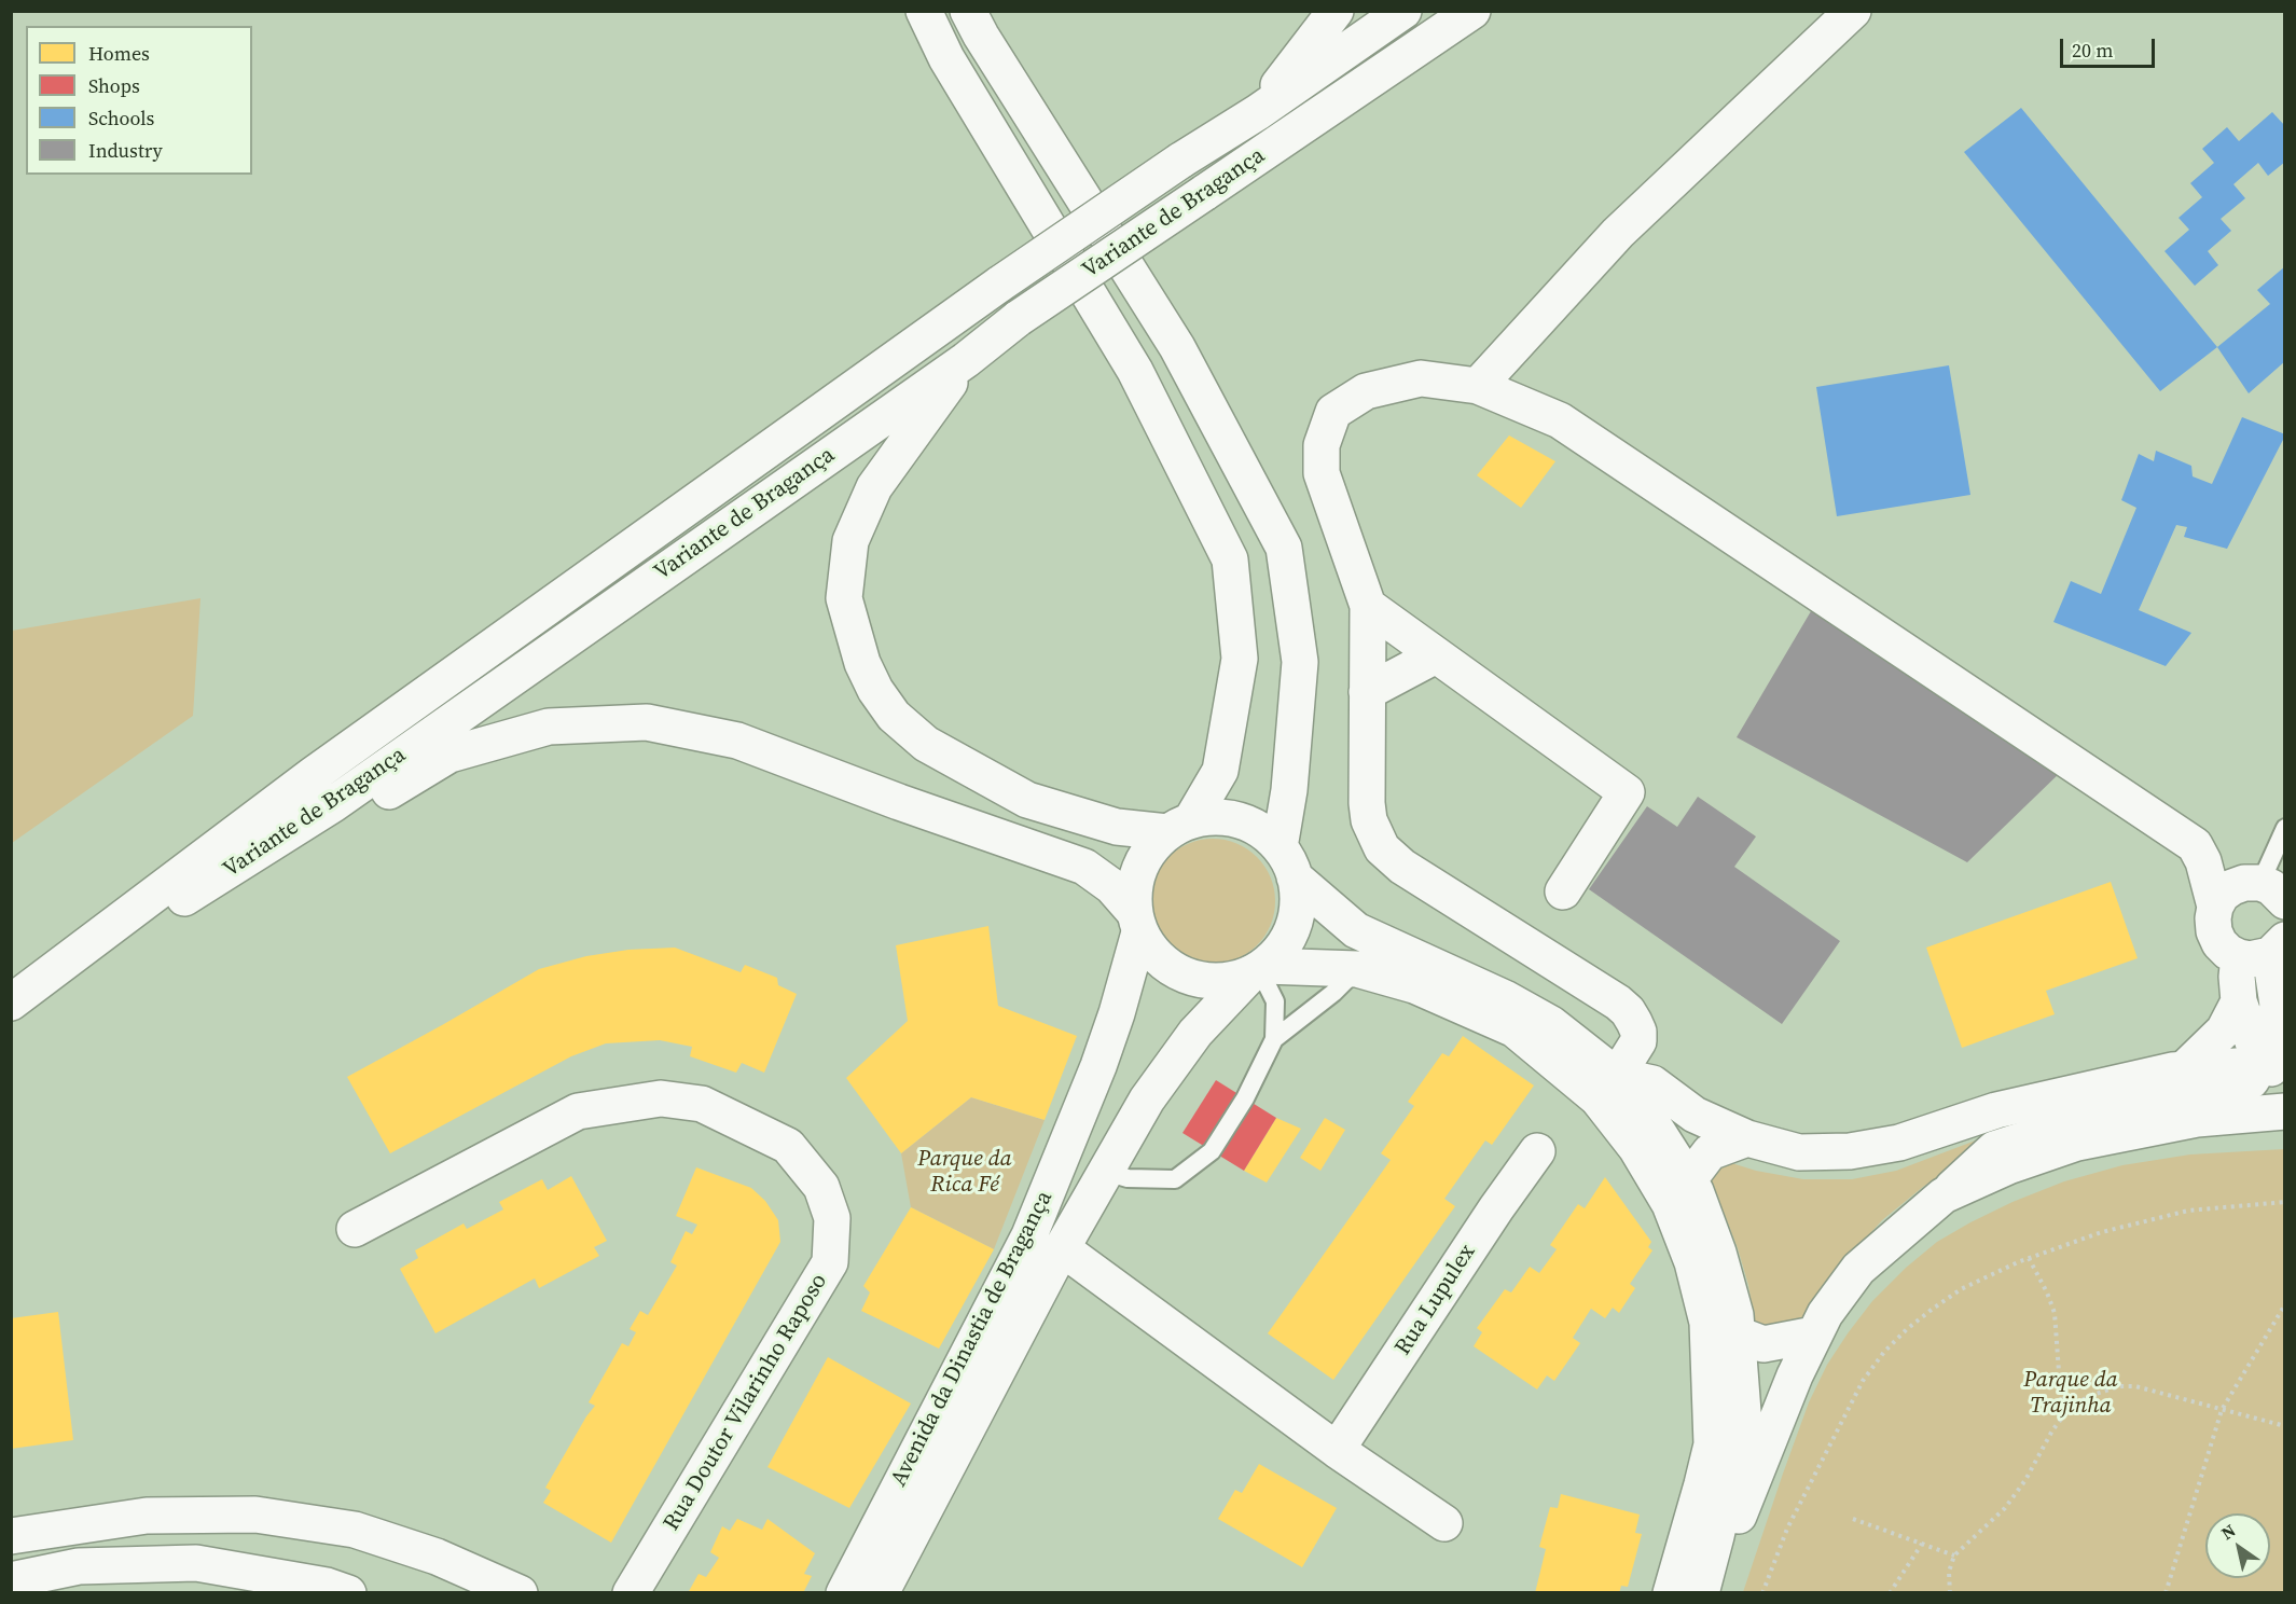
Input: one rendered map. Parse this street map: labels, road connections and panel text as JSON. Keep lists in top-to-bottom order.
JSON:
{
  "streets": {
    "main road": [
      "Variante de Bragança",
      "Rua Lupulex",
      "Avenida da Dinastia de Bragança",
      "Rua Doutor Vilarinho Raposo"
    ]
  },
  "parks": ["Parque da Rica Fé", "Parque da Trajinha"],
  "legend": [
    "Homes",
    "Shops",
    "Schools",
    "Industry"
  ],
  "scale_bar": "20 m",
  "north": "top left"
}
